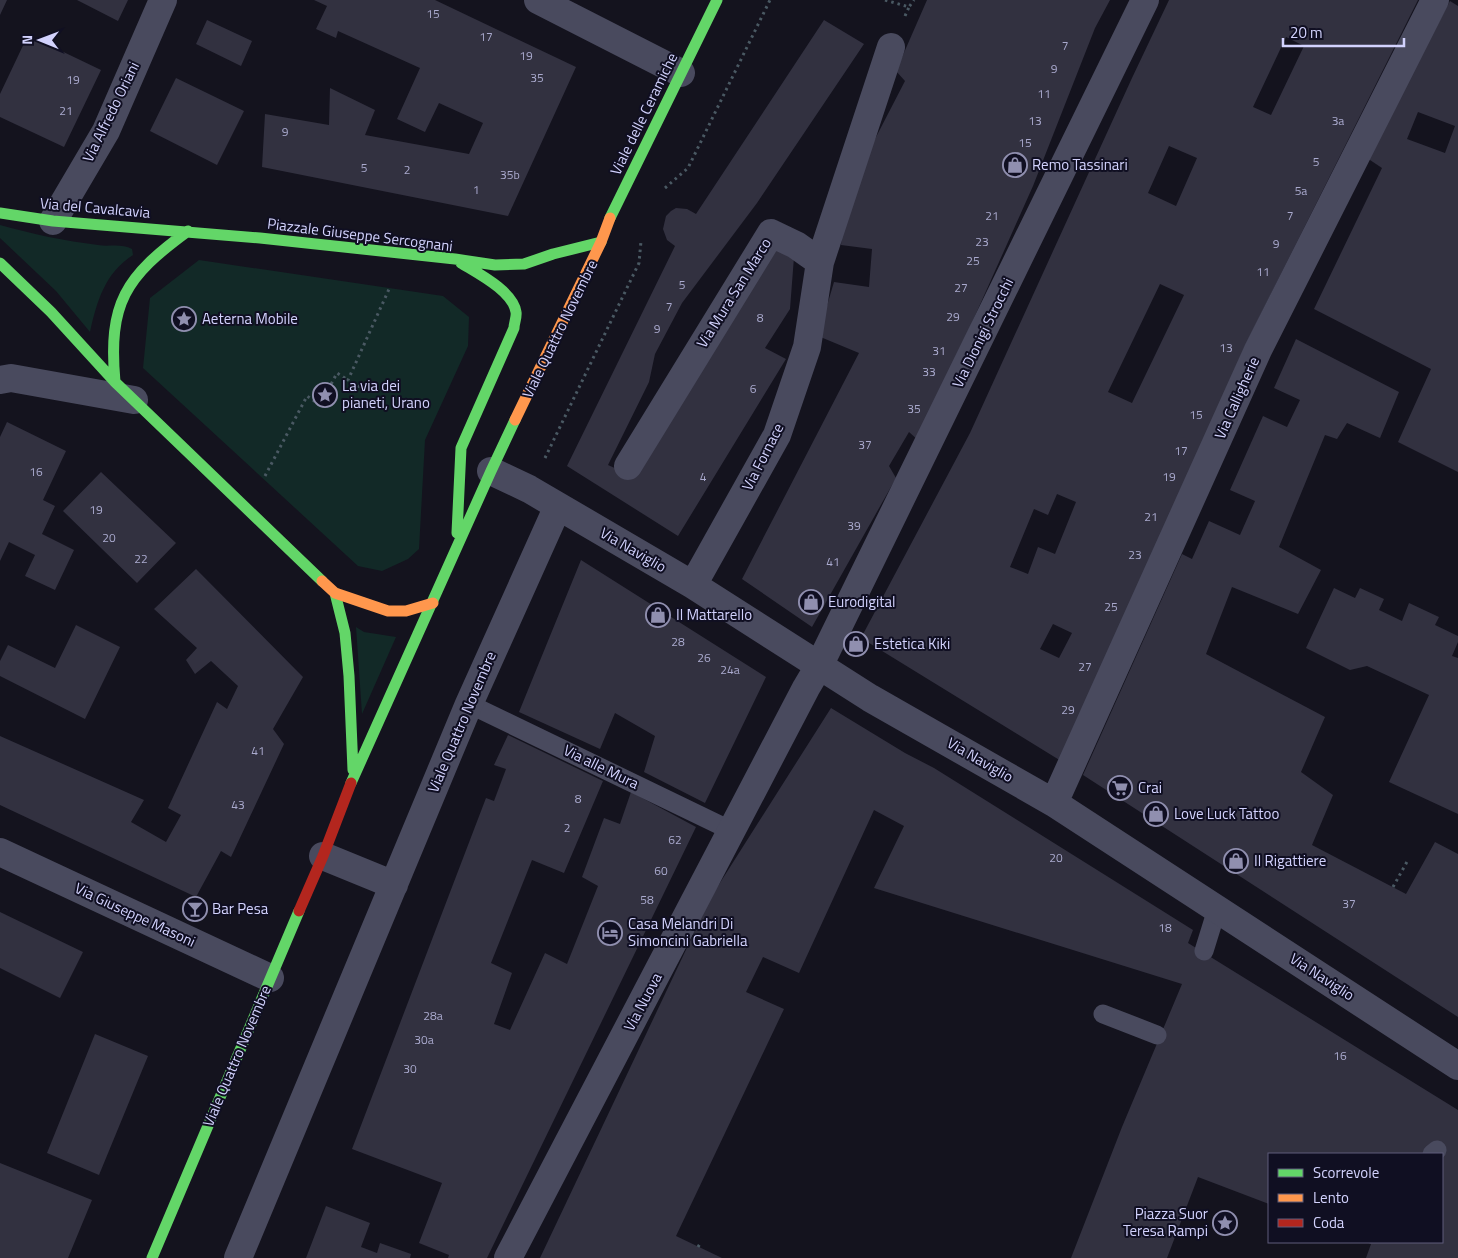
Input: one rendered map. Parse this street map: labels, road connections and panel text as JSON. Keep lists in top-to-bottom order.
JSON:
{
  "streets": {
    "main road": [
      "Viale delle Ceramiche",
      "Via del Cavalcavia",
      "Piazzale Giuseppe Sercognani",
      "Viale Quattro Novembre"
    ],
    "street": [
      "Via Alfredo Oriani",
      "Via Mura San Marco",
      "Via Dionigi Strocchi",
      "Via Calligherie",
      "Via Fornace",
      "Via Naviglio",
      "Via Giuseppe Masoni",
      "Via Nuova"
    ],
    "lane": ["Via alle Mura"]
  },
  "crossings": [
    ["Via Alfredo Oriani", "Via del Cavalcavia"],
    ["Viale delle Ceramiche", "Viale Quattro Novembre"],
    ["Via del Cavalcavia", "Piazzale Giuseppe Sercognani"],
    ["Piazzale Giuseppe Sercognani", "Viale Quattro Novembre"],
    ["Via Mura San Marco", "Via Fornace"],
    ["Viale Quattro Novembre", "Via Naviglio"],
    ["Viale Quattro Novembre", "Via alle Mura"],
    ["Viale Quattro Novembre", "Via Giuseppe Masoni"],
    ["Via Dionigi Strocchi", "Via Naviglio"],
    ["Via Dionigi Strocchi", "Via Nuova"],
    ["Via Calligherie", "Via Naviglio"],
    ["Via Fornace", "Via Naviglio"],
    ["Via Naviglio", "Via Nuova"],
    ["Via alle Mura", "Via Nuova"]
  ],
  "places": {
    "shop": [
      "Remo Tassinari",
      "Eurodigital",
      "Il Mattarello",
      "Estetica Kiki",
      "Love Luck Tattoo",
      "Il Rigattiere"
    ],
    "place": ["Aeterna Mobile", "La via dei pianeti, Urano", "Piazza Suor Teresa Rampi"],
    "supermarket": ["Crai"],
    "bar": ["Bar Pesa"],
    "hotel": ["Casa Melandri Di Simoncini Gabriella"]
  },
  "house_numbers": [
    "15",
    "17",
    "7",
    "19",
    "9",
    "35",
    "19",
    "11",
    "21",
    "13",
    "3a",
    "9",
    "15",
    "5",
    "5",
    "2",
    "35b",
    "1",
    "5a",
    "21",
    "7",
    "23",
    "9",
    "25",
    "11",
    "5",
    "27",
    "7",
    "29",
    "8",
    "9",
    "13",
    "31",
    "33",
    "6",
    "35",
    "15",
    "37",
    "17",
    "16",
    "4",
    "19",
    "19",
    "21",
    "39",
    "20",
    "23",
    "22",
    "41",
    "25",
    "28",
    "26",
    "27",
    "24a",
    "29",
    "41",
    "8",
    "43",
    "2",
    "62",
    "20",
    "60",
    "58",
    "37",
    "18",
    "28a",
    "30a",
    "16",
    "30"
  ],
  "legend": ["Scorrevole", "Lento", "Coda"],
  "scale_bar": "20 m",
  "north": "left"
}
